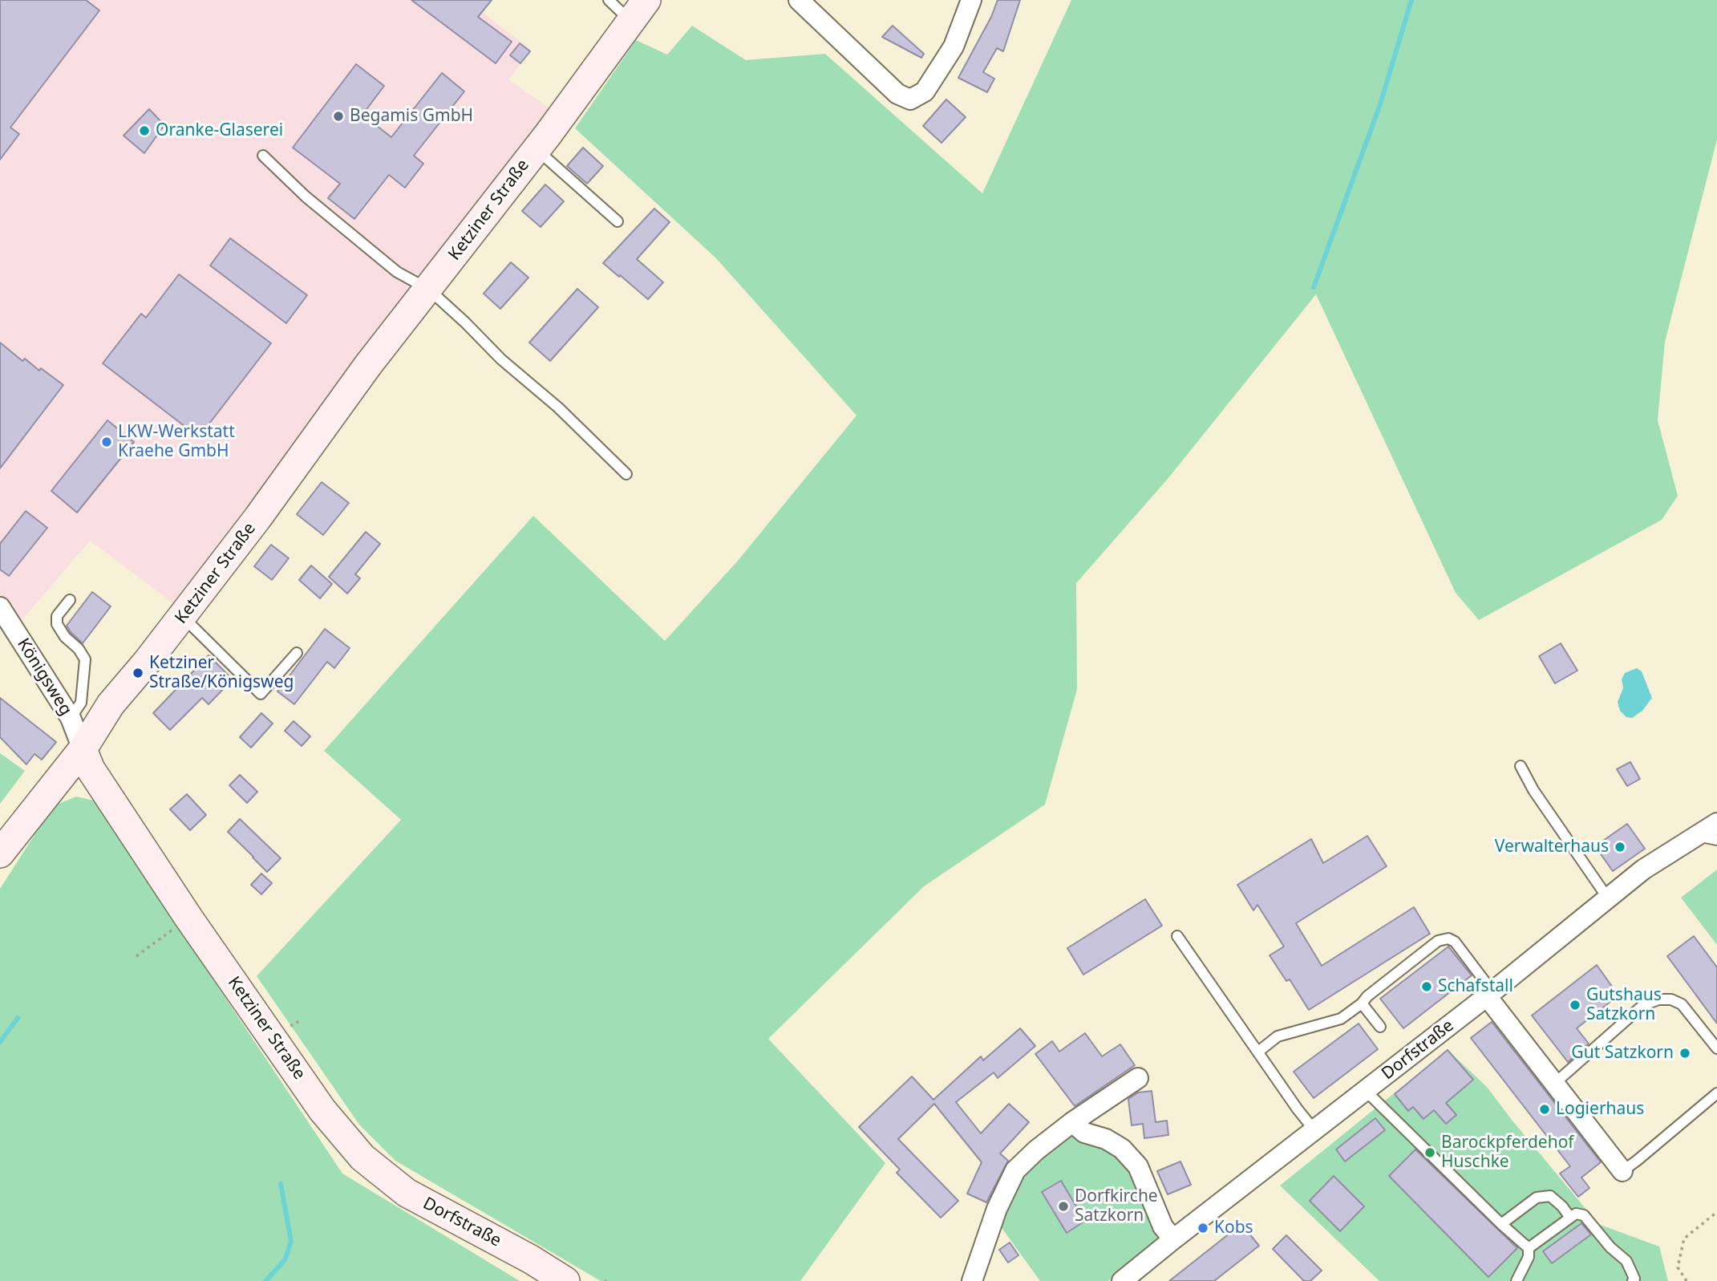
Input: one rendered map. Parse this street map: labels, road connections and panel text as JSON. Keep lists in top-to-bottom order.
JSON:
{
  "streets": {
    "street": ["Ketziner Straße", "Königsweg", "Dorfstraße"]
  },
  "crossings": [
    ["Ketziner Straße", "Königsweg"],
    ["Ketziner Straße", "Dorfstraße"]
  ],
  "places": [
    "Begamis GmbH",
    "Oranke-Glaserei",
    "LKW-Werkstatt Kraehe GmbH",
    "Ketziner Straße/Königsweg",
    "Verwalterhaus",
    "Schafstall",
    "Gutshaus Satzkorn",
    "Gut Satzkorn",
    "Logierhaus",
    "Barockpferdehof Huschke",
    "Dorfkirche Satzkorn",
    "Kobs"
  ]
}
